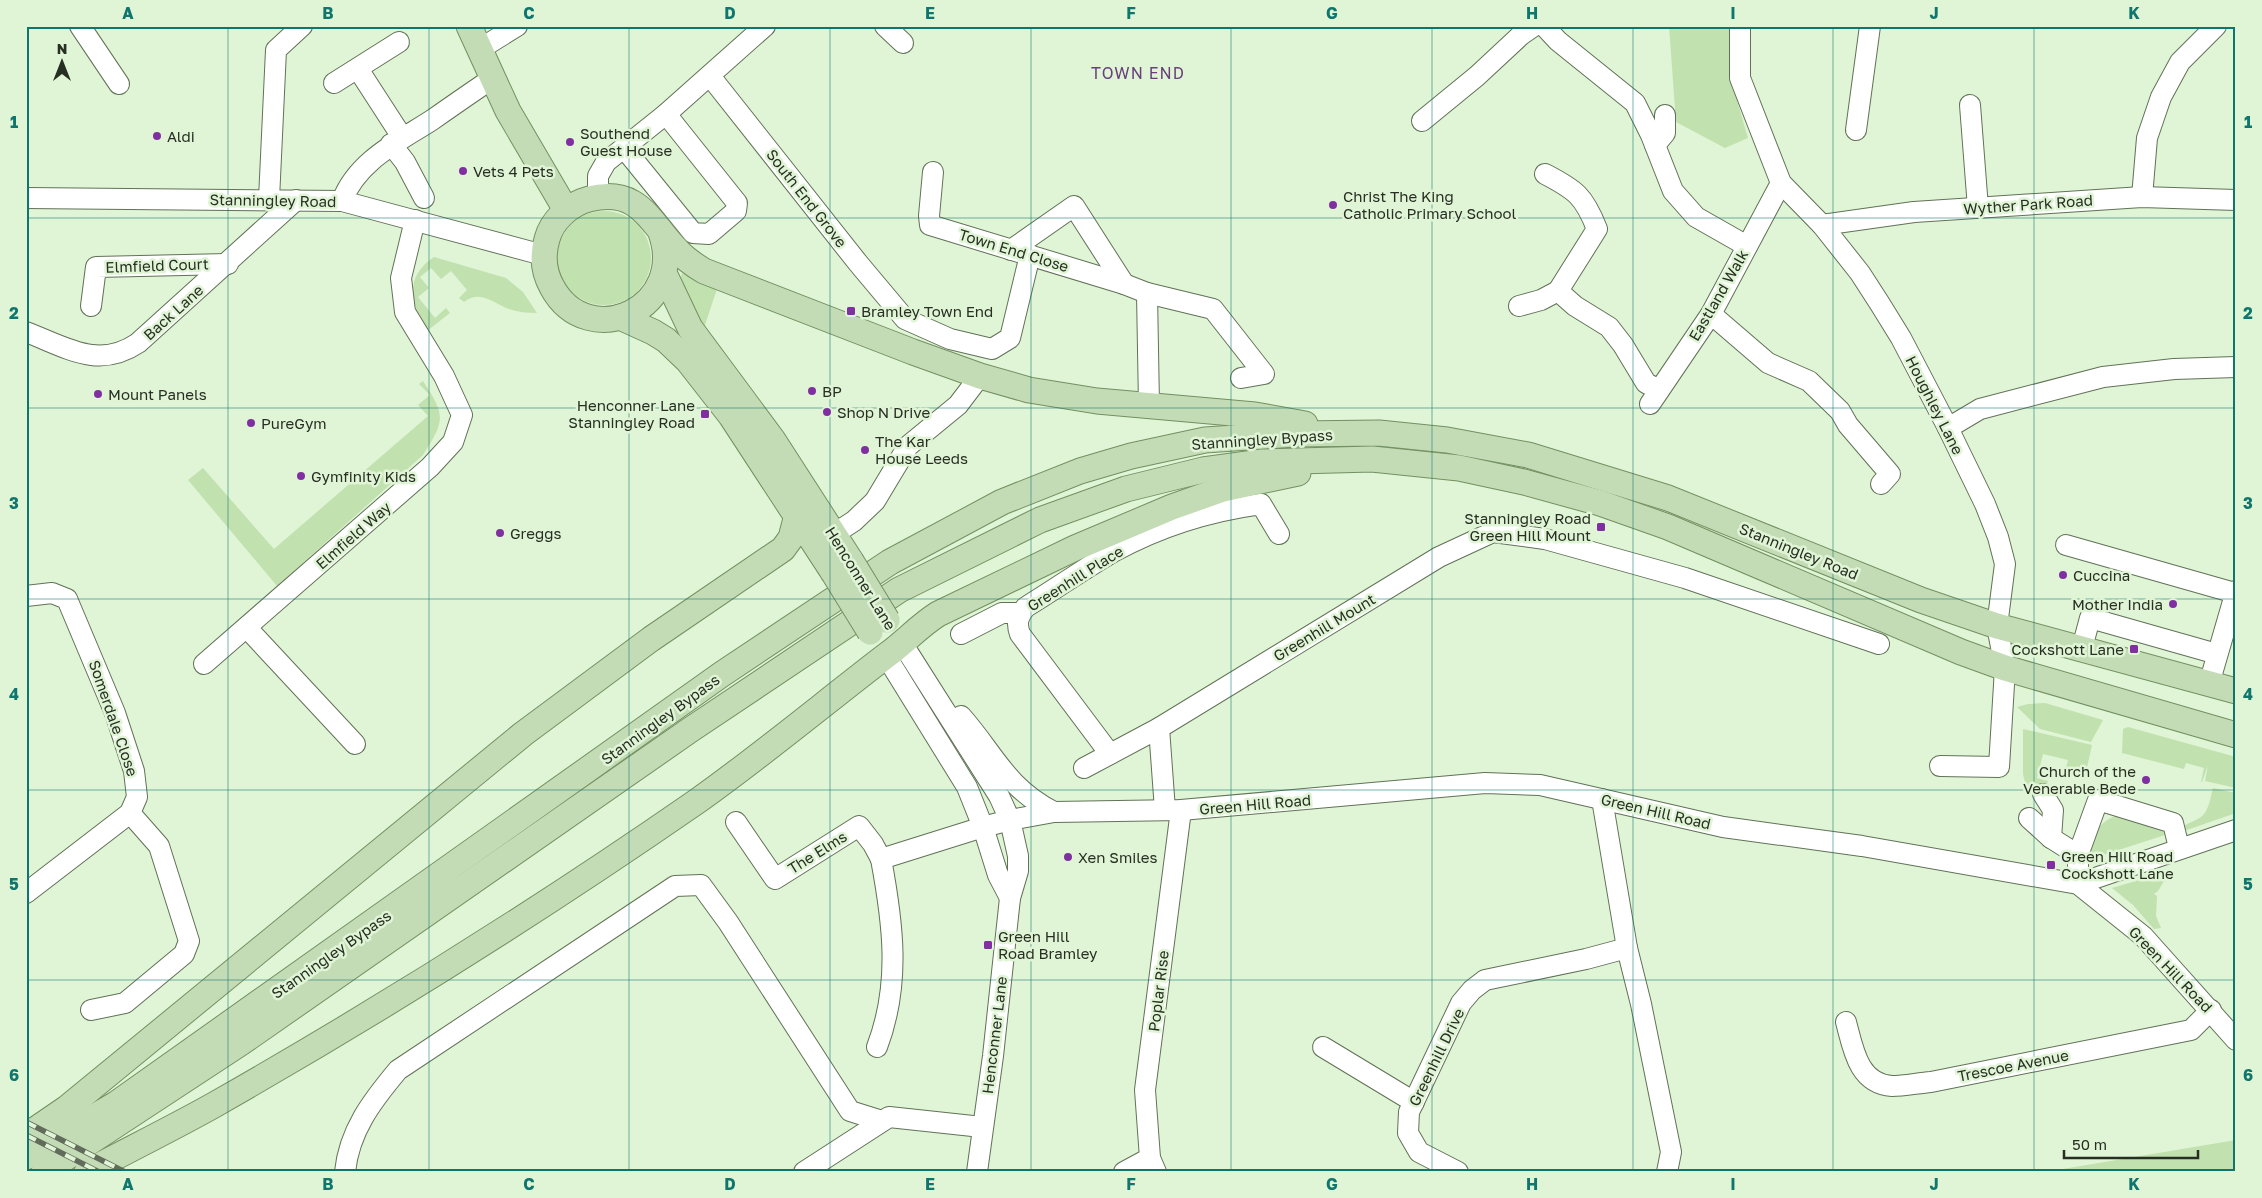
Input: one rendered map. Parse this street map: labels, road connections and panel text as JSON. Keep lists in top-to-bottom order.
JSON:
{
  "streets": {
    "main road": ["Stanningley Road", "Stanningley Bypass", "Henconner Lane"],
    "street": [
      "South End Grove",
      "Wyther Park Road",
      "Town End Close",
      "Elmfield Court",
      "Eastland Walk",
      "Back Lane",
      "Houghley Lane",
      "Elmfield Way",
      "Greenhill Place",
      "Greenhill Mount",
      "Somerdale Close",
      "Green Hill Road",
      "The Elms",
      "Poplar Rise",
      "Greenhill Drive",
      "Trescoe Avenue"
    ]
  },
  "crossings": [
    ["South End Grove", "Town End Close"],
    ["Stanningley Road", "Back Lane"],
    ["Stanningley Road", "Houghley Lane"],
    ["Stanningley Road", "Stanningley Bypass"],
    ["Stanningley Road", "Elmfield Way"],
    ["Stanningley Road", "Henconner Lane"],
    ["Wyther Park Road", "Houghley Lane"],
    ["Elmfield Court", "Back Lane"],
    ["Eastland Walk", "Houghley Lane"],
    ["Henconner Lane", "Green Hill Road"],
    ["Greenhill Place", "Greenhill Mount"],
    ["Green Hill Road", "Poplar Rise"],
    ["Green Hill Road", "Trescoe Avenue"]
  ],
  "districts": ["TOWN END"],
  "places": {
    "other": [
      "Aldi",
      "Southend Guest House",
      "Vets 4 Pets",
      "Christ The King Catholic Primary School",
      "BP",
      "Mount Panels",
      "Shop N Drive",
      "PureGym",
      "The Kar House Leeds",
      "Gymfinity Kids",
      "Greggs",
      "Cuccina",
      "Mother India",
      "Church of the Venerable Bede",
      "Xen Smiles"
    ],
    "transit": [
      "Bramley Town End",
      "Henconner Lane Stanningley Road",
      "Stanningley Road Green Hill Mount",
      "Cockshott Lane",
      "Green Hill Road Cockshott Lane",
      "Green Hill Road Bramley"
    ]
  },
  "scale_bar": "50 m",
  "north": "top",
  "grid": {
    "columns": [
      "A",
      "B",
      "C",
      "D",
      "E",
      "F",
      "G",
      "H",
      "I",
      "J",
      "K"
    ],
    "rows": [
      "1",
      "2",
      "3",
      "4",
      "5",
      "6"
    ]
  }
}
